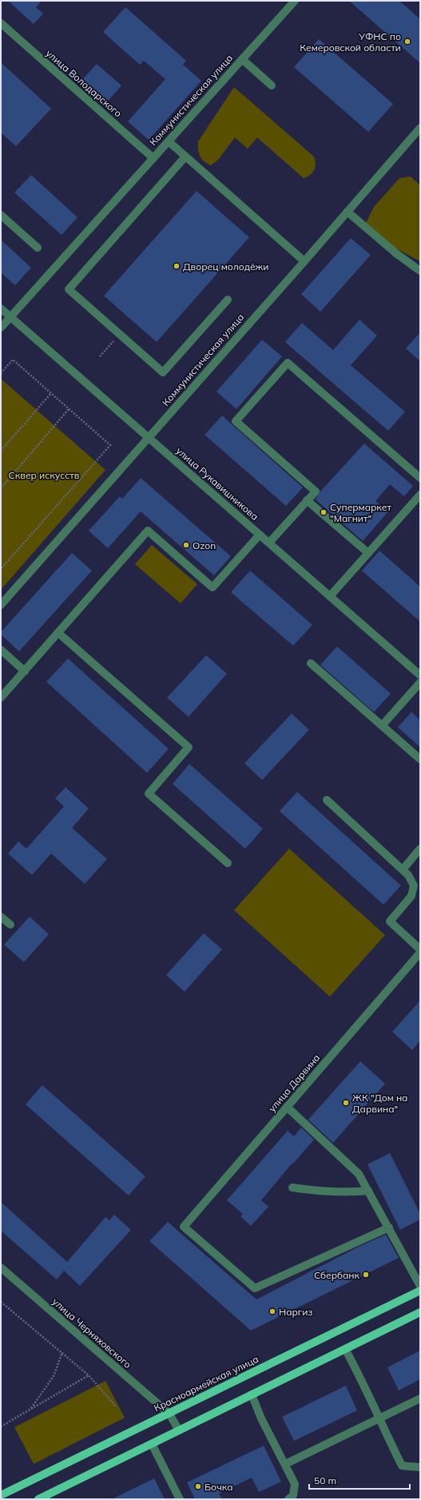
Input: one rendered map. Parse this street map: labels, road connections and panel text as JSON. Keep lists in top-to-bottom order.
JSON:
{
  "streets": {
    "main road": ["Красноармейская улица"],
    "street": [
      "улица Володарского",
      "Коммунистическая улица",
      "улица Рукавишникова",
      "улица Дарвина",
      "улица Черняховского"
    ]
  },
  "crossings": [
    ["улица Володарского", "Коммунистическая улица"],
    ["Коммунистическая улица", "улица Рукавишникова"],
    ["улица Черняховского", "Красноармейская улица"]
  ],
  "parks": ["Сквер искусств"],
  "places": [
    "УФНС по Кемеровской области",
    "Дворец молодёжи",
    "Супермаркет \"Магнит\"",
    "Ozon",
    "ЖК \"Дом на Дарвина\"",
    "Сбербанк",
    "Наргиз",
    "Бочка"
  ],
  "scale_bar": "50 m"
}
